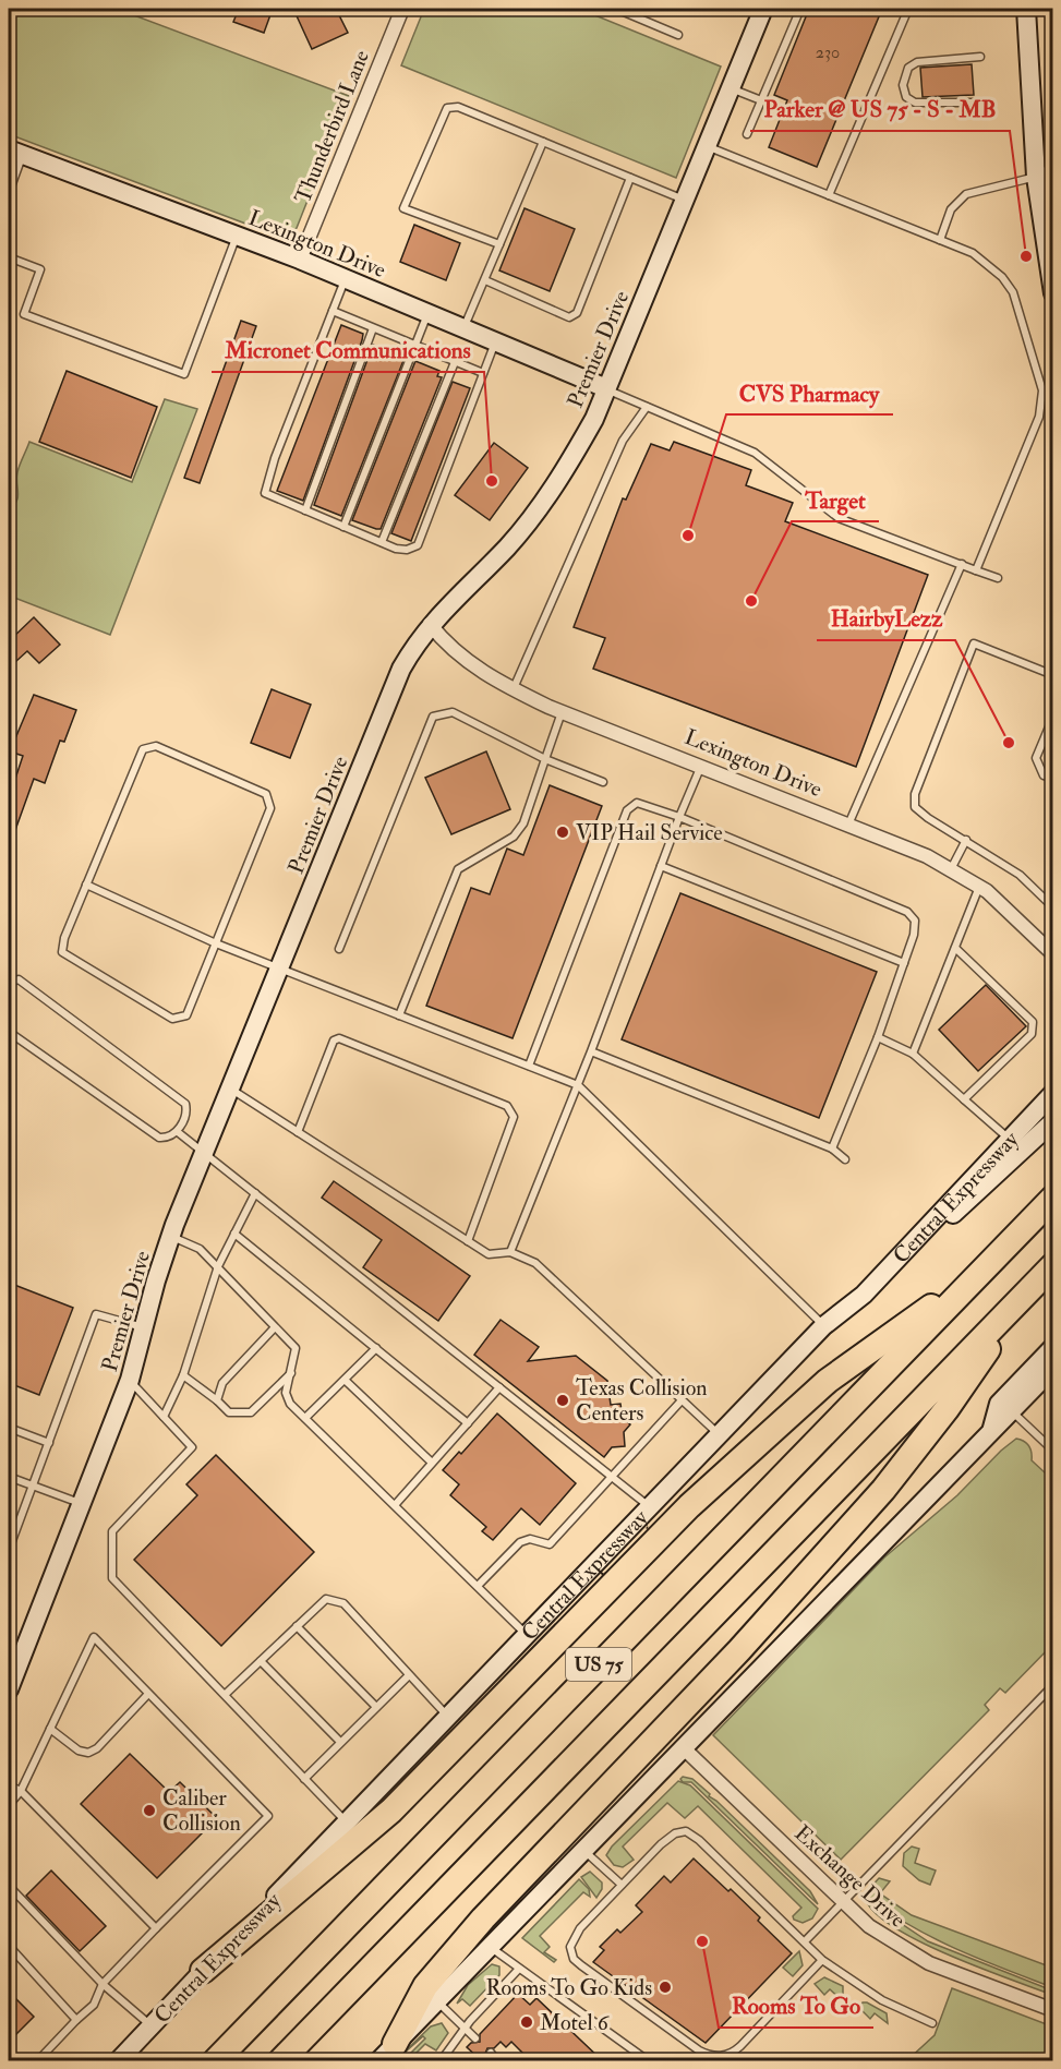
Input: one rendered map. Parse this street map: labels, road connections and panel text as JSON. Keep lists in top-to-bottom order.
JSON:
{
  "streets": {
    "highway": ["US 75"],
    "main road": ["Lexington Drive", "Premier Drive", "Central Expressway"],
    "street": ["Thunderbird Lane", "Exchange Drive"]
  },
  "crossings": [
    ["Thunderbird Lane", "Lexington Drive"],
    ["Lexington Drive", "Premier Drive"]
  ],
  "places": [
    "Parker @ US 75 - S - MB",
    "Micronet Communications",
    "CVS Pharmacy",
    "Target",
    "HairbyLezz",
    "VIP Hail Service",
    "Texas Collision Centers",
    "Caliber Collision",
    "Rooms To Go",
    "Rooms To Go Kids",
    "Motel 6"
  ],
  "house_numbers": ["230"]
}
